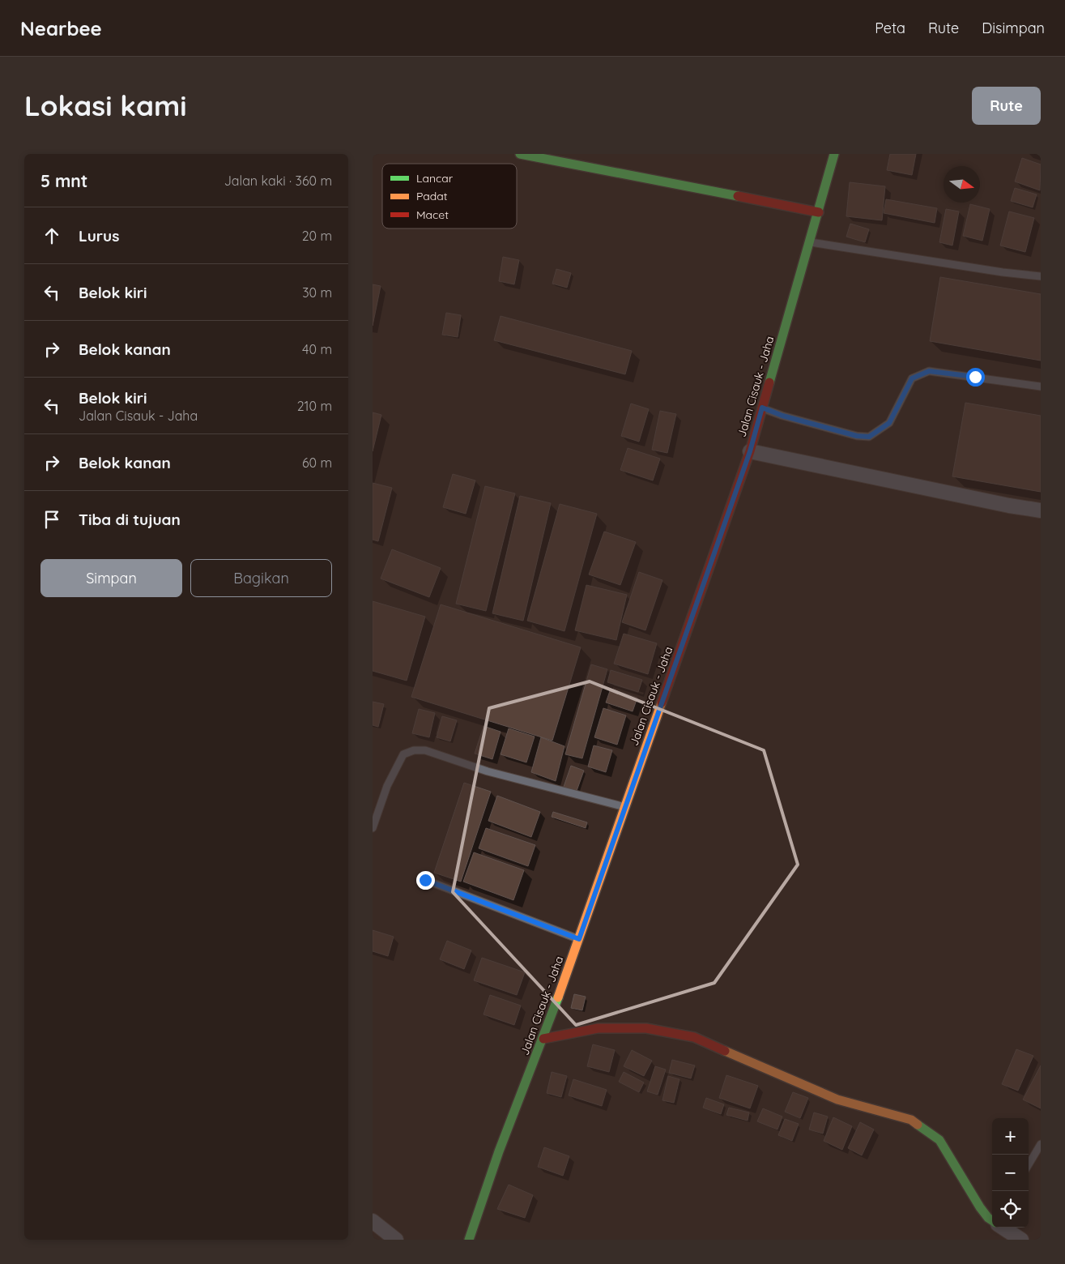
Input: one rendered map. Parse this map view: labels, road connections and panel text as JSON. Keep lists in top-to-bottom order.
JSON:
{
  "streets": {
    "main road": ["Jalan Cisauk - Jaha"]
  },
  "legend": ["Lancar", "Padat", "Macet"],
  "north": "right",
  "page": {
    "header": "Nearbee",
    "nav": ["Peta", "Rute", "Disimpan"],
    "buttons": [
      "Rute",
      ["Simpan", "Bagikan"]
    ],
    "title": "Lokasi kami",
    "heading": ["5 mnt", "Jalan kaki · 360 m"],
    "list": [
      ["Lurus", "20 m"],
      ["Belok kiri", "30 m"],
      ["Belok kanan", "40 m"],
      ["Belok kiri", "Jalan Cisauk - Jaha", "210 m"],
      ["Belok kanan", "60 m"],
      "Tiba di tujuan"
    ],
    "map_buttons": ["+", "−"]
  }
}
